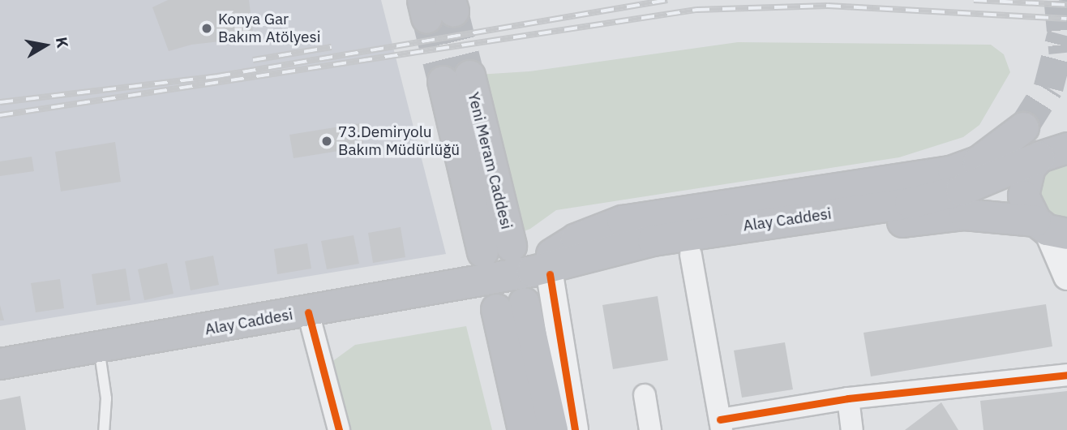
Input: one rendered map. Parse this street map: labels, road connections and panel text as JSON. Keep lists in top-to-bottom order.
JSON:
{
  "streets": {
    "main road": ["Yeni Meram Caddesi", "Alay Caddesi"]
  },
  "places": ["Konya Gar Bakım Atölyesi", "73.Demiryolu Bakım Müdürlüğü"],
  "north": "right"
}
